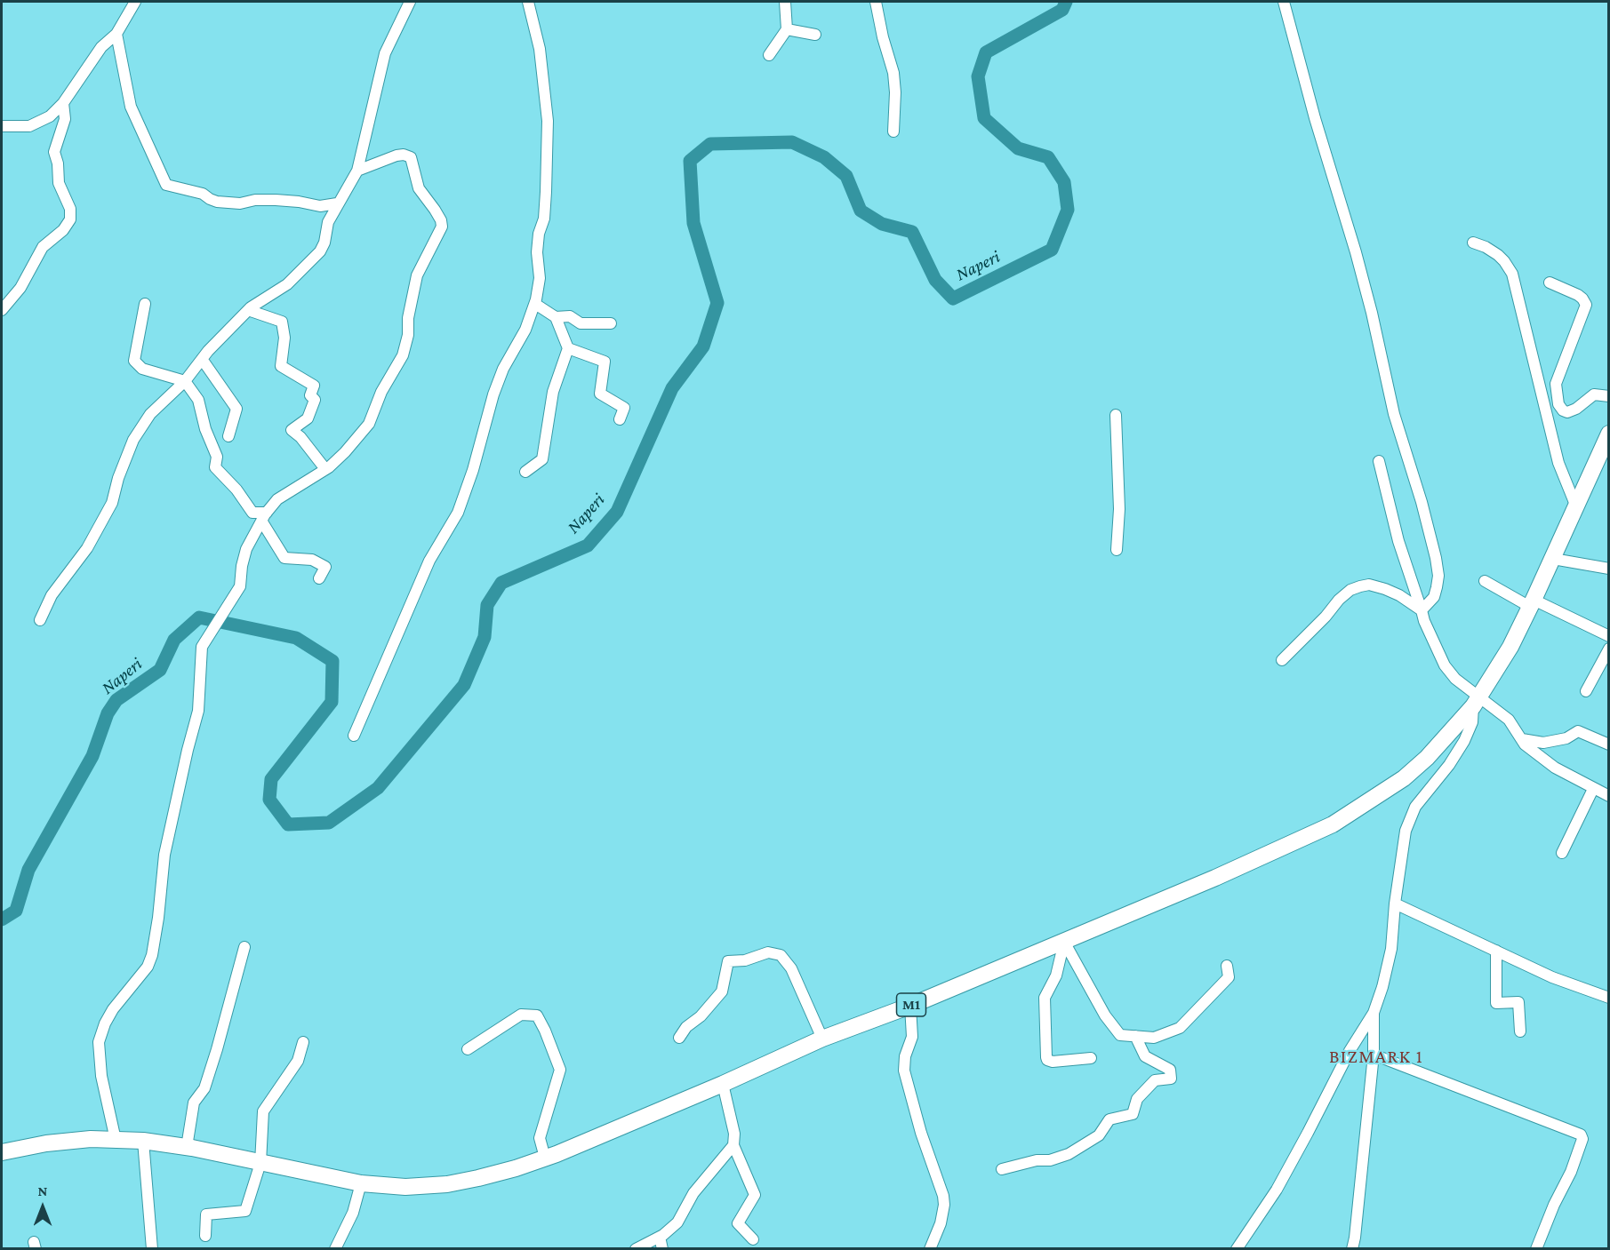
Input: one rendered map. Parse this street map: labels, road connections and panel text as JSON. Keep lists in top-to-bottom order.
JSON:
{
  "streets": {
    "highway": ["M1"]
  },
  "districts": ["BIZMARK 1"],
  "water": ["Naperi"],
  "north": "top"
}
